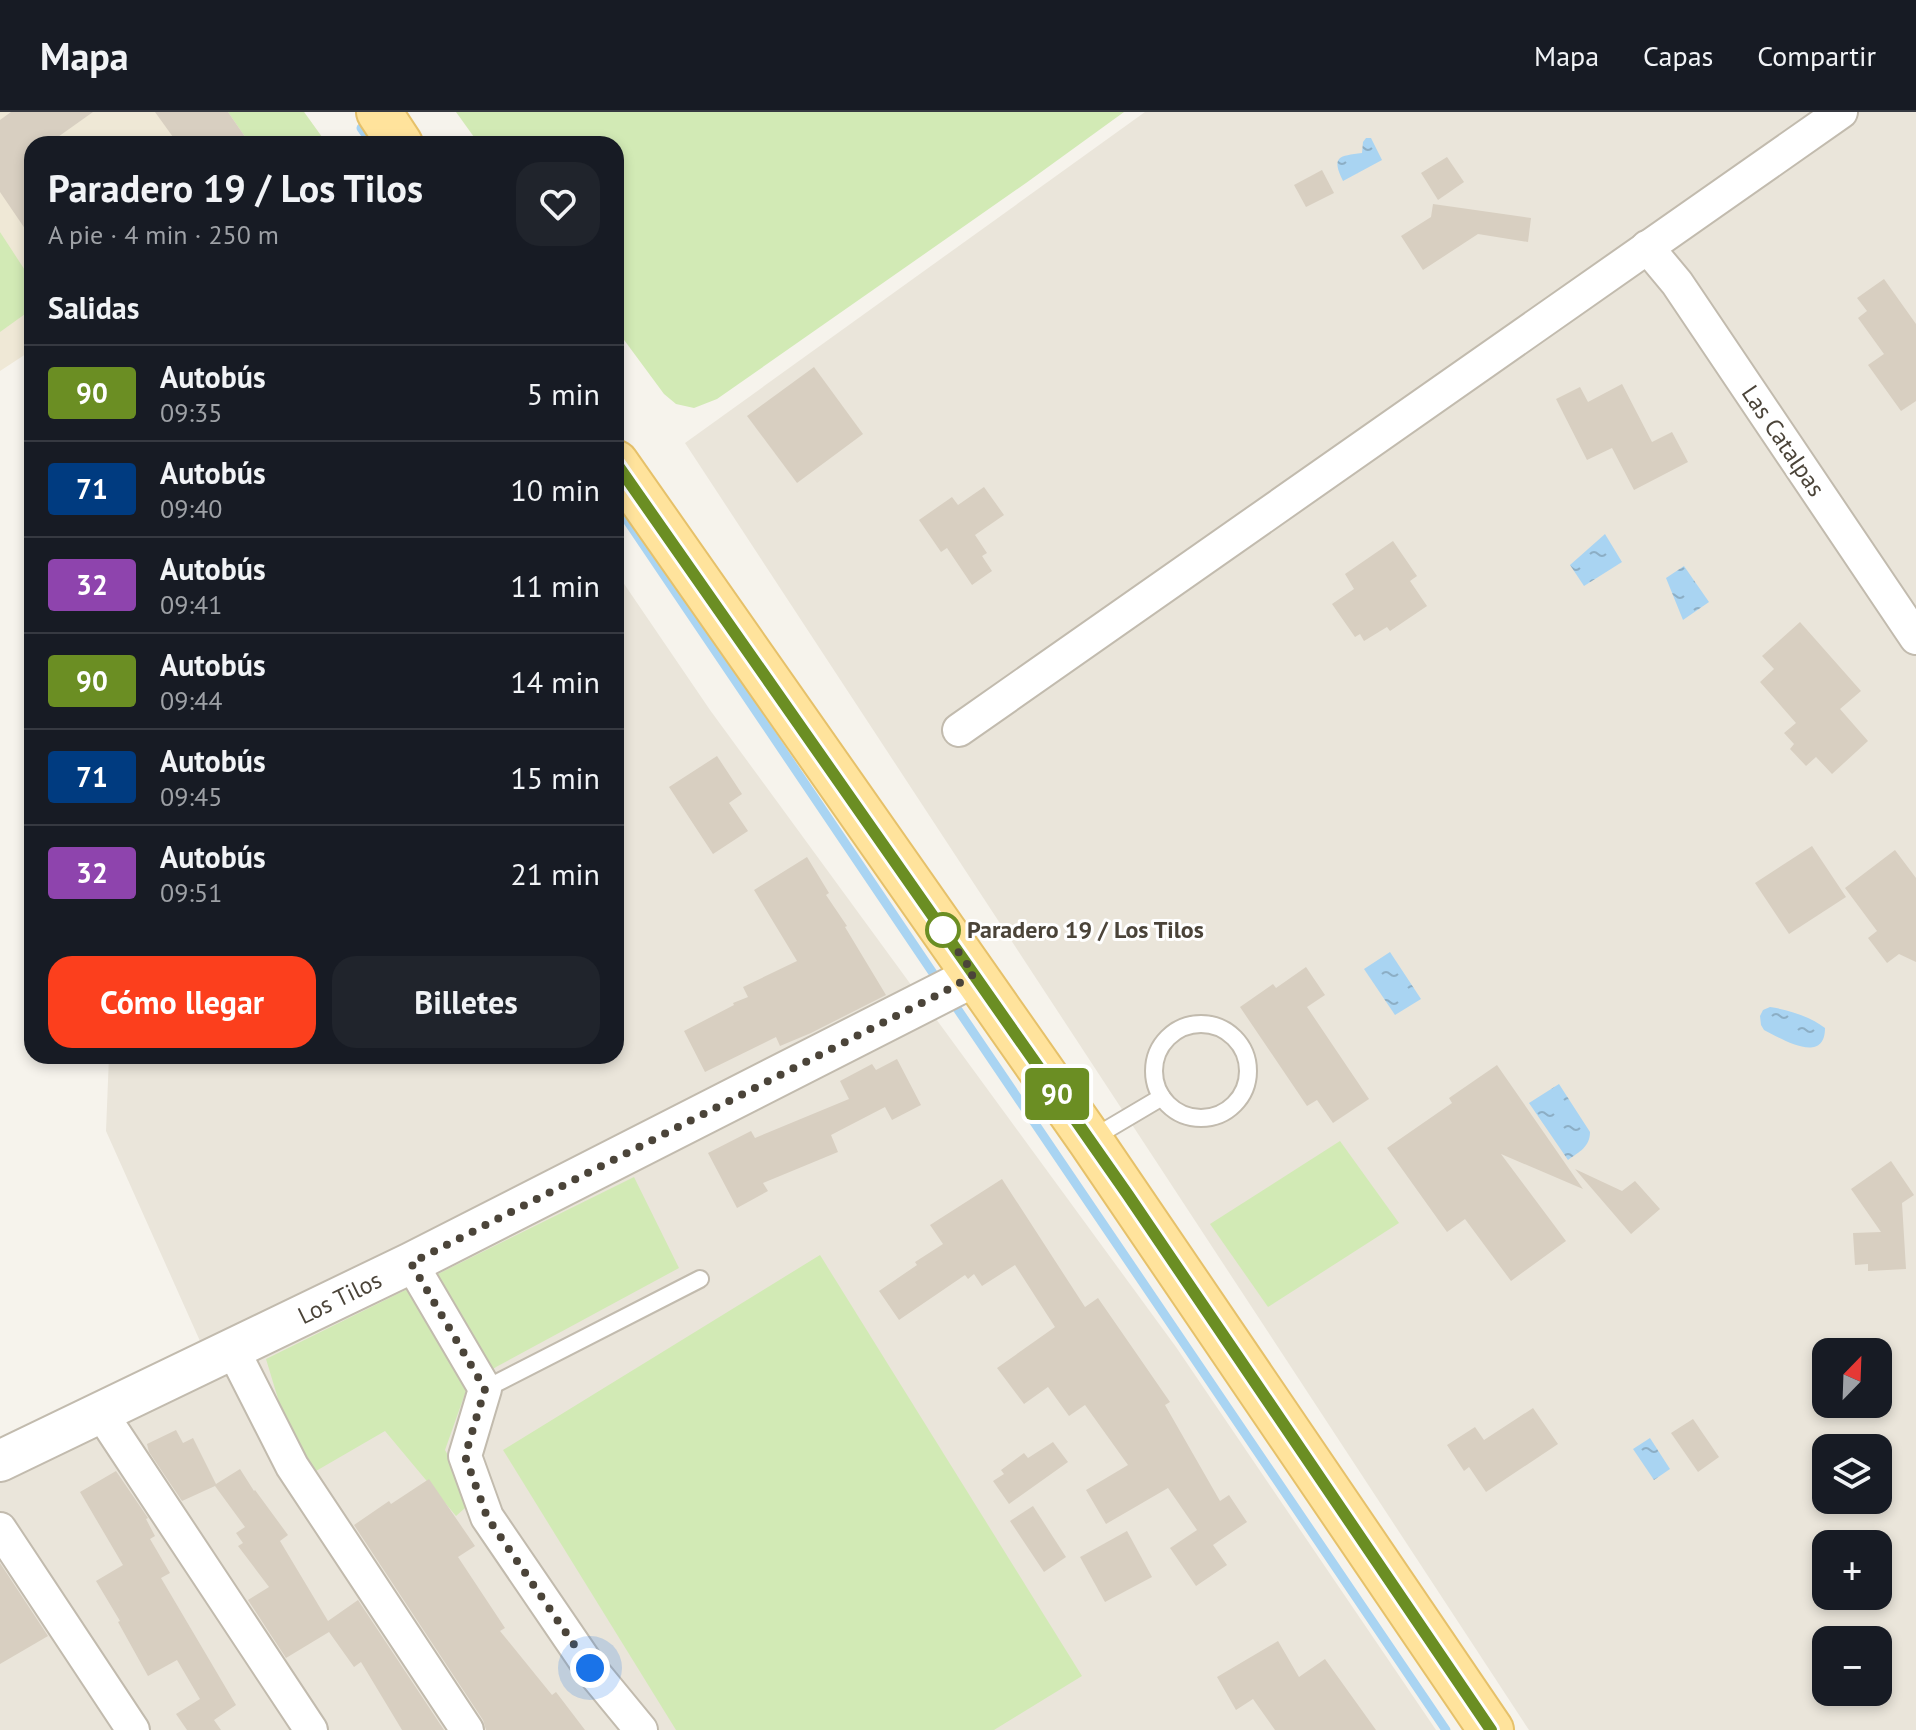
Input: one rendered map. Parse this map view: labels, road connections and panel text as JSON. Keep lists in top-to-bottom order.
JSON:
{
  "streets": {
    "street": ["Las Catalpas", "Los Tilos"]
  },
  "places": ["Paradero 19 / Los Tilos"],
  "lines": ["bus line 90"],
  "north": "top right",
  "page": {
    "header": "Mapa",
    "nav": ["Mapa", "Capas", "Compartir"],
    "on_map": "90",
    "heading": [
      ["Paradero 19 / Los Tilos", "A pie · 4 min · 250 m"],
      "Salidas"
    ],
    "list": [
      {
        "mark": "90",
        "name": "Autobús",
        "note": "09:35",
        "value": "5 min"
      },
      {
        "mark": "71",
        "name": "Autobús",
        "note": "09:40",
        "value": "10 min"
      },
      {
        "mark": "32",
        "name": "Autobús",
        "note": "09:41",
        "value": "11 min"
      },
      {
        "mark": "90",
        "name": "Autobús",
        "note": "09:44",
        "value": "14 min"
      },
      {
        "mark": "71",
        "name": "Autobús",
        "note": "09:45",
        "value": "15 min"
      },
      {
        "mark": "32",
        "name": "Autobús",
        "note": "09:51",
        "value": "21 min"
      }
    ],
    "buttons": ["Cómo llegar", "Billetes"],
    "map_buttons": ["+", "−"]
  }
}
